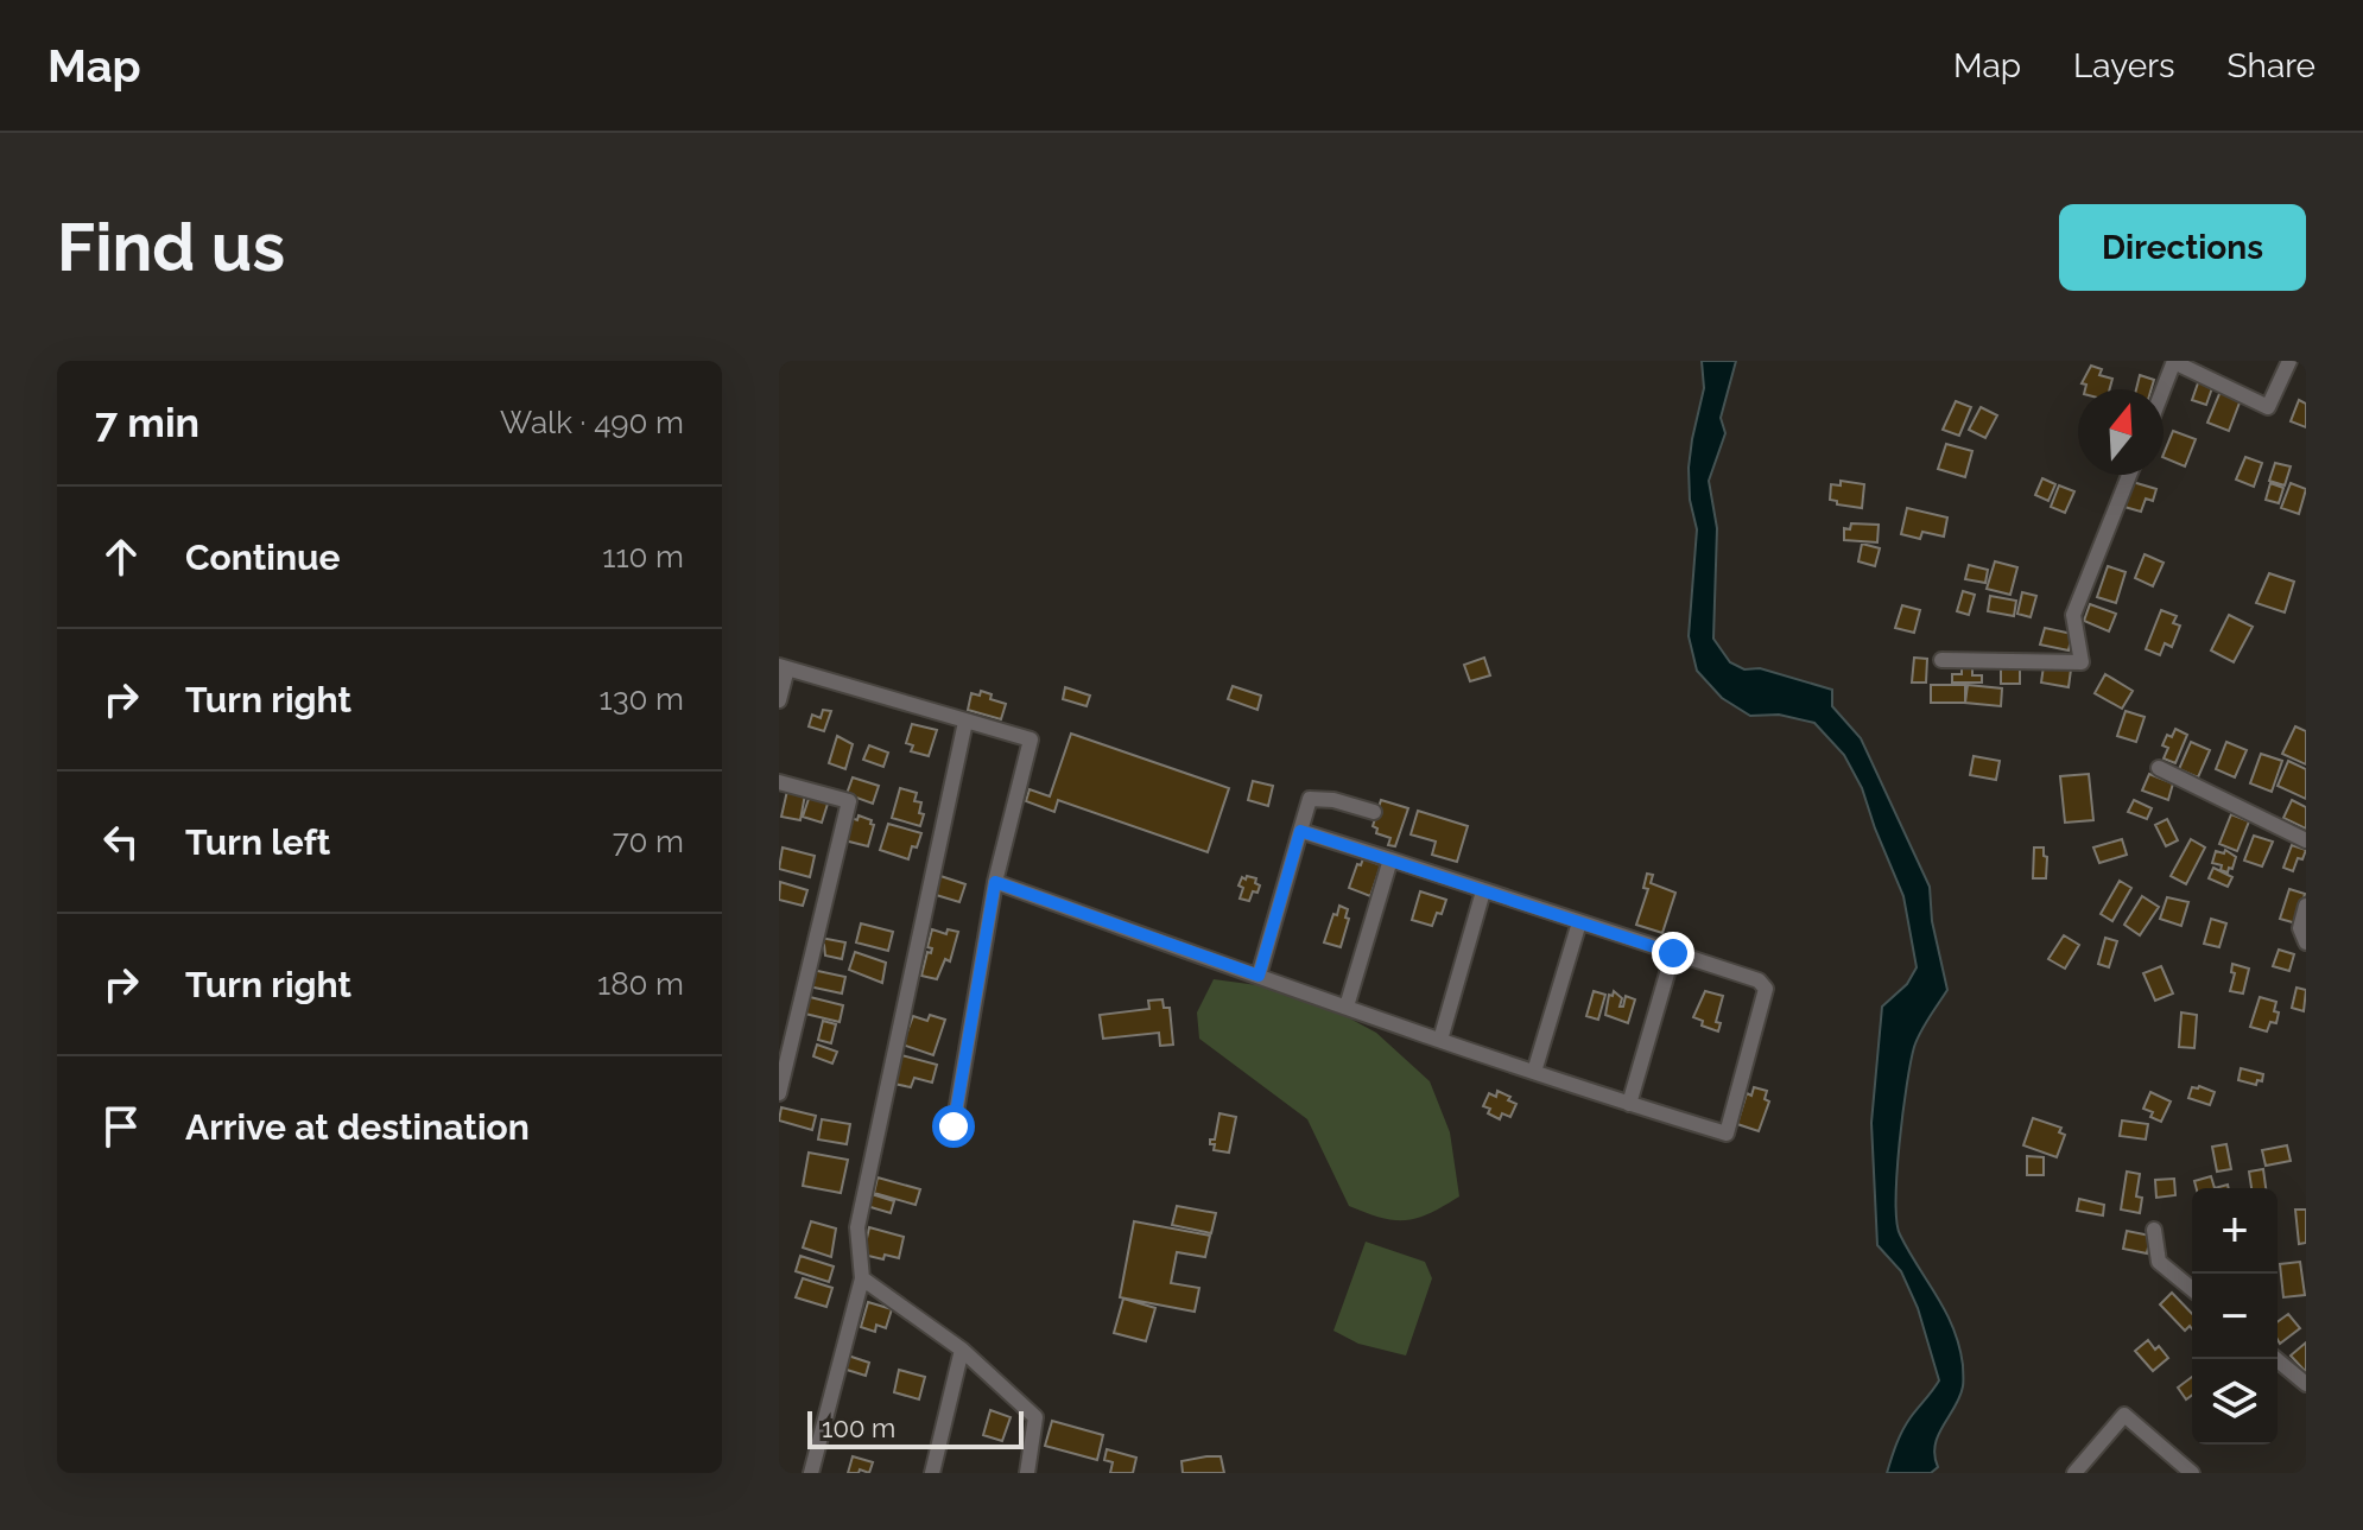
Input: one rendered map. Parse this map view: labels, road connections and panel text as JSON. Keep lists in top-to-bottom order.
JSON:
{
  "scale_bar": "100 m",
  "north": "top",
  "page": {
    "header": "Map",
    "nav": ["Map", "Layers", "Share"],
    "buttons": "Directions",
    "title": "Find us",
    "heading": ["7 min", "Walk · 490 m"],
    "list": [
      ["Continue", "110 m"],
      ["Turn right", "130 m"],
      ["Turn left", "70 m"],
      ["Turn right", "180 m"],
      "Arrive at destination"
    ],
    "map_buttons": ["+", "−"],
    "scale": "100 m"
  }
}
